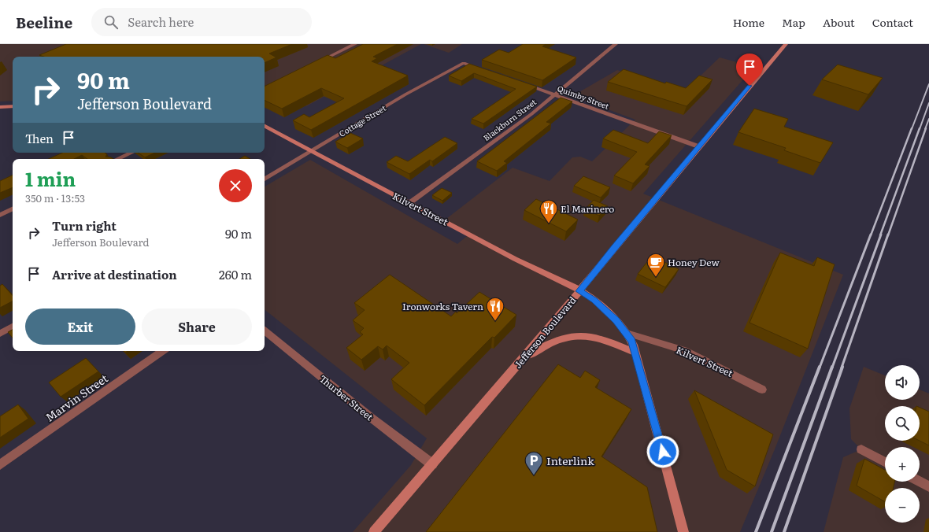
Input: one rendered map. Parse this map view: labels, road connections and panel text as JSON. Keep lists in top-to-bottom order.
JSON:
{
  "streets": {
    "main road": ["Kilvert Street", "Jefferson Boulevard"],
    "street": [
      "Quimby Street",
      "Blackburn Street",
      "Cottage Street",
      "Marvin Street",
      "Thurber Street"
    ]
  },
  "crossings": [
    ["Quimby Street", "Blackburn Street"],
    ["Quimby Street", "Jefferson Boulevard"],
    ["Blackburn Street", "Kilvert Street"],
    ["Cottage Street", "Kilvert Street"],
    ["Kilvert Street", "Jefferson Boulevard"],
    ["Jefferson Boulevard", "Thurber Street"]
  ],
  "places": {
    "restaurant": ["El Marinero", "Ironworks Tavern"],
    "cafe": ["Honey Dew"],
    "parking": ["Interlink"]
  },
  "page": {
    "header": "Beeline",
    "search": "Search here",
    "nav": [
      "Home",
      "Map",
      "About",
      "Contact"
    ],
    "turn": ["90 m", "Jefferson Boulevard"],
    "then": "Then",
    "heading": ["1 min", "350 m · 13:53"],
    "list": [
      {
        "name": "Turn right",
        "note": "Jefferson Boulevard",
        "value": "90 m"
      },
      {
        "name": "Arrive at destination",
        "value": "260 m"
      }
    ],
    "buttons": ["Exit", "Share"],
    "map_buttons": ["+", "−"]
  }
}
